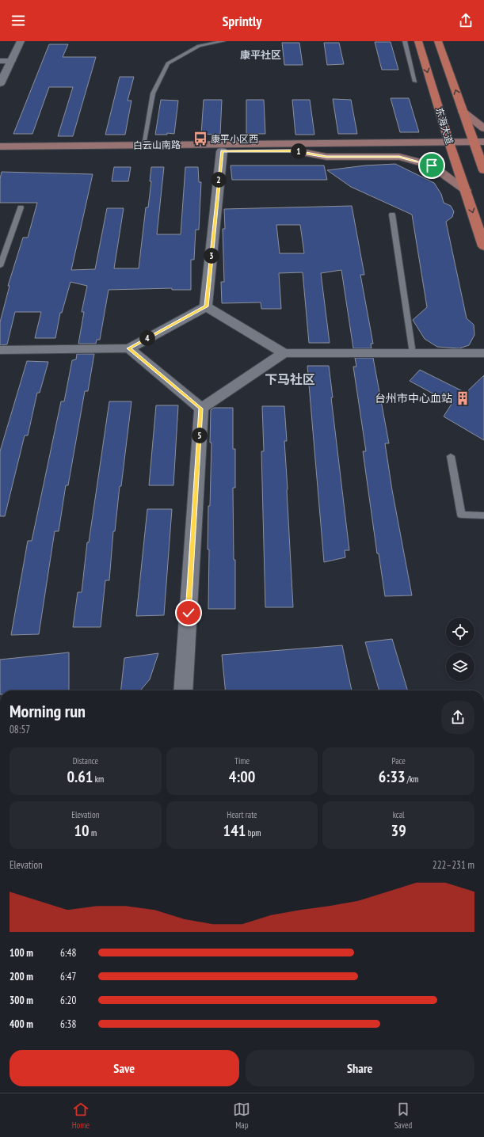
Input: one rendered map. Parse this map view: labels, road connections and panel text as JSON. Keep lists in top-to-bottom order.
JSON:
{
  "streets": {
    "main road": ["东海大道", "白云山南路"]
  },
  "crossings": [
    ["东海大道", "白云山南路"]
  ],
  "districts": ["康平社区", "下马社区"],
  "places": {
    "bus stop": ["康平小区西"],
    "building": ["台州市中心血站"]
  },
  "page": {
    "header": "Sprintly",
    "pins": [
      "1",
      "2",
      "3",
      "4",
      "5"
    ],
    "heading": ["Morning run", "08:57"],
    "stats": [
      ["Distance", "0.61 km"],
      ["Time", "4:00"],
      ["Pace", "6:33 /km"],
      ["Elevation", "10 m"],
      ["Heart rate", "141 bpm"],
      ["kcal", "39"]
    ],
    "chart": ["Elevation", "222–231 m"],
    "list": [
      {
        "name": "100 m",
        "note": "6:48"
      },
      {
        "name": "200 m",
        "note": "6:47"
      },
      {
        "name": "300 m",
        "note": "6:20"
      },
      {
        "name": "400 m",
        "note": "6:38"
      }
    ],
    "buttons": ["Save", "Share"],
    "tabs": ["Home", "Map", "Saved"]
  }
}
